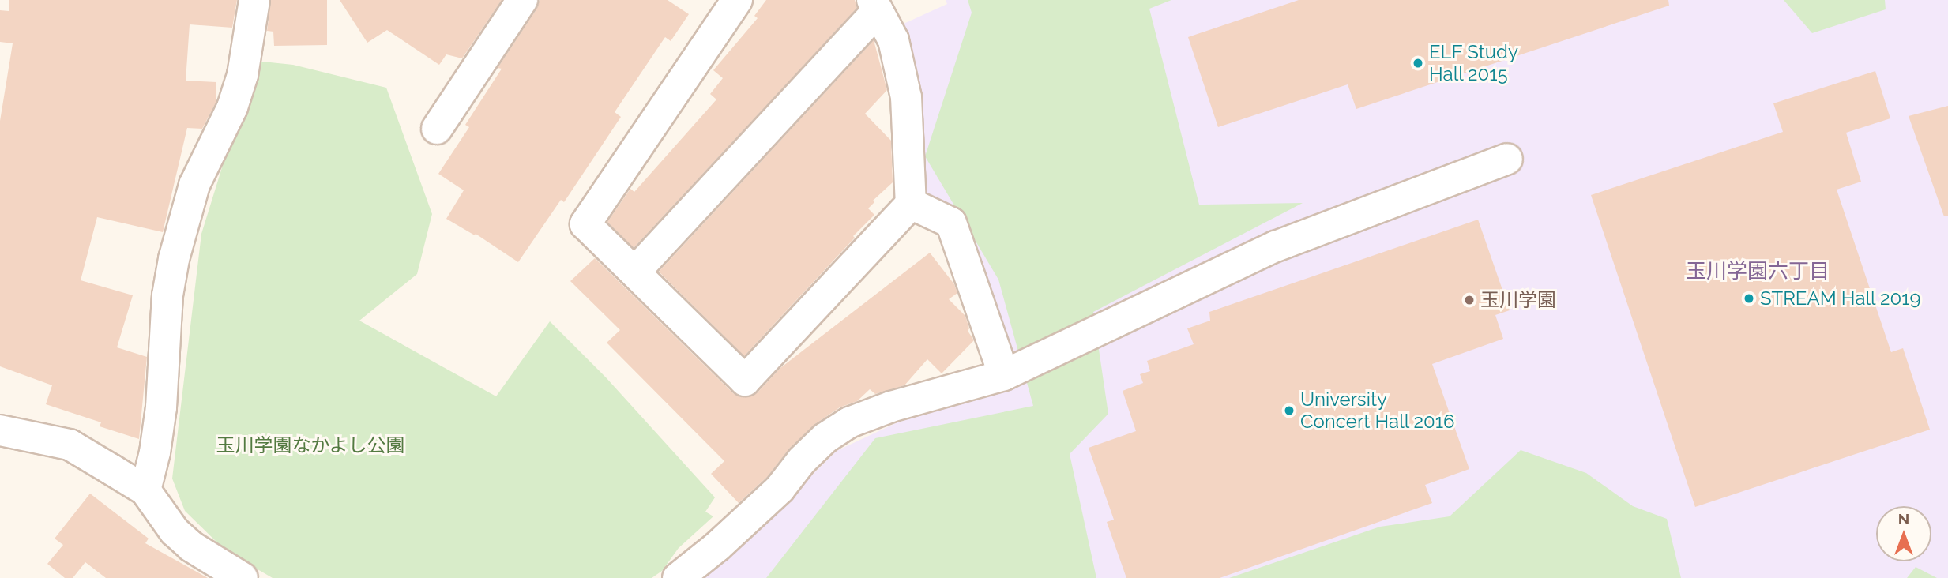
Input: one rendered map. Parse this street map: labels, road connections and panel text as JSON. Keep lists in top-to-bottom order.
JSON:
{
  "districts": ["玉川学園六丁目"],
  "parks": ["玉川学園なかよし公園"],
  "places": [
    "ELF Study Hall 2015",
    "STREAM Hall 2019",
    "玉川学園",
    "University Concert Hall 2016"
  ],
  "north": "top"
}
